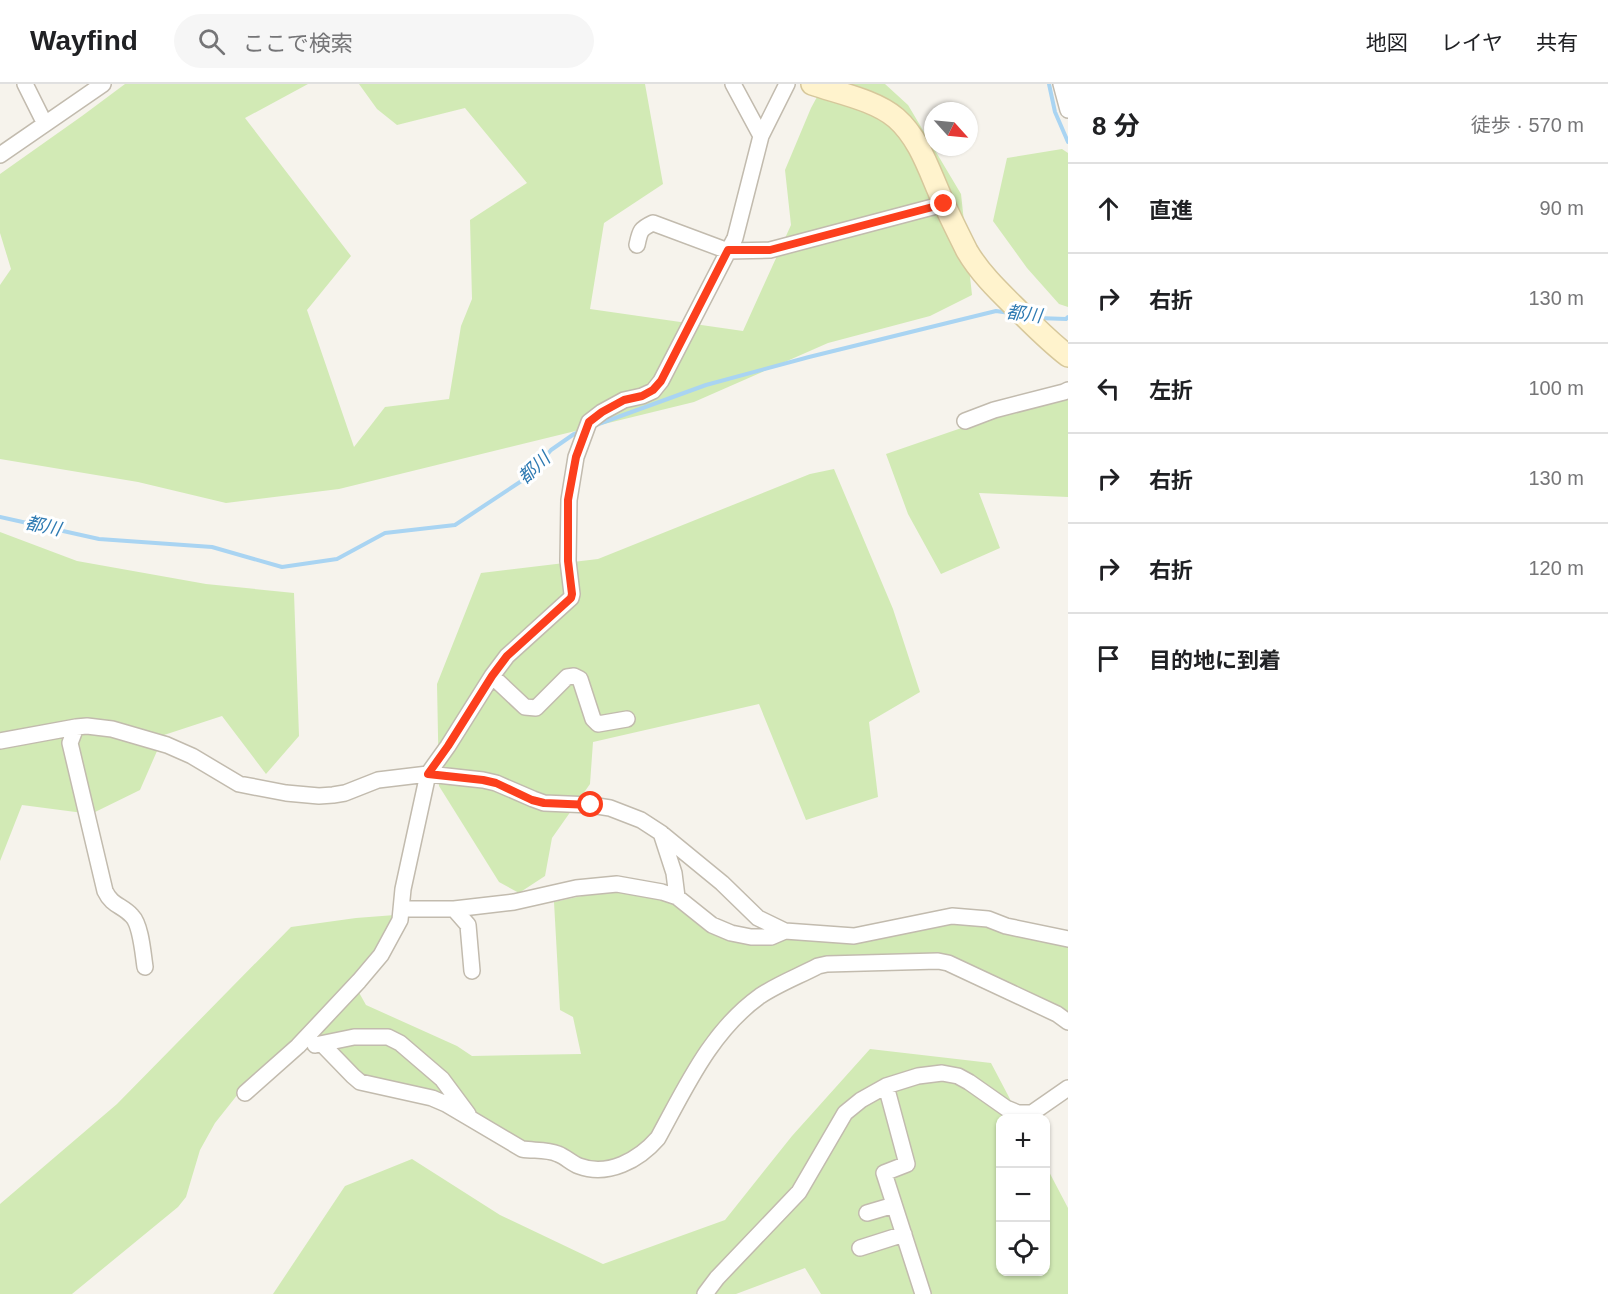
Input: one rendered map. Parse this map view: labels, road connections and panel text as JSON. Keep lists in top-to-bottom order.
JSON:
{
  "water": ["都川"],
  "north": "bottom right",
  "page": {
    "header": "Wayfind",
    "search": "ここで検索",
    "nav": ["地図", "レイヤ", "共有"],
    "heading": ["8 分", "徒歩 · 570 m"],
    "list": [
      ["直進", "90 m"],
      ["右折", "130 m"],
      ["左折", "100 m"],
      ["右折", "130 m"],
      ["右折", "120 m"],
      "目的地に到着"
    ],
    "map_buttons": ["+", "−"]
  }
}
